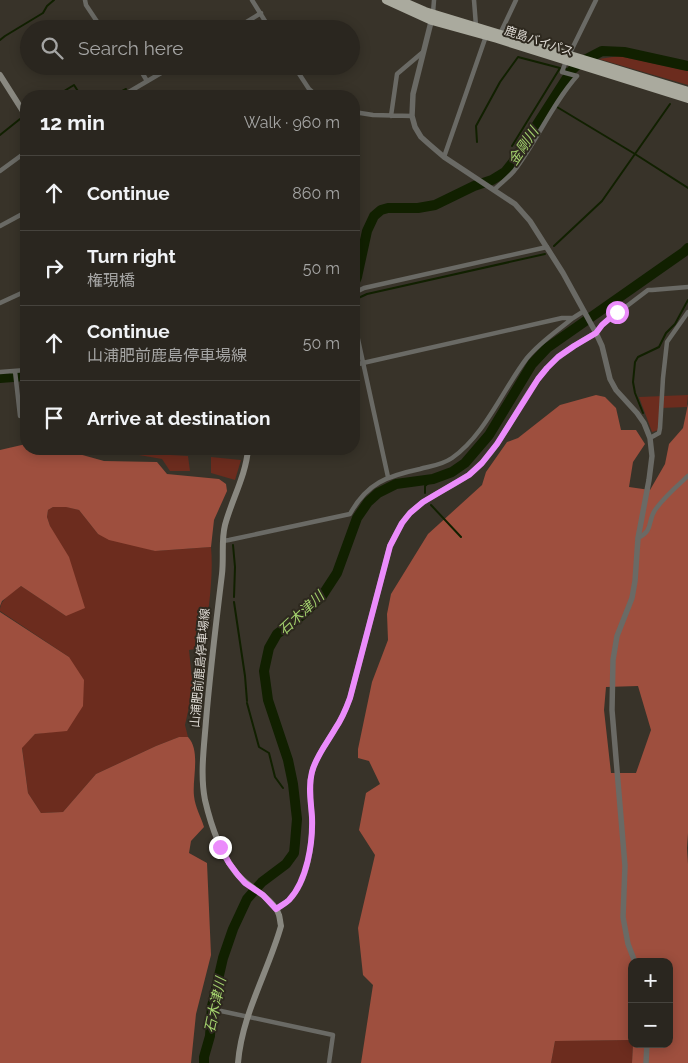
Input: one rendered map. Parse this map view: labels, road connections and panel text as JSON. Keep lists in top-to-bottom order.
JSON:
{
  "streets": {
    "highway": ["鹿島バイパス"],
    "main road": ["山浦肥前鹿島停車場線"]
  },
  "water": ["金剛川", "石木津川"],
  "page": {
    "search": "Search here",
    "heading": ["12 min", "Walk · 960 m"],
    "list": [
      ["Continue", "860 m"],
      ["Turn right", "権現橋", "50 m"],
      ["Continue", "山浦肥前鹿島停車場線", "50 m"],
      "Arrive at destination"
    ],
    "map_buttons": ["+", "−"]
  }
}
